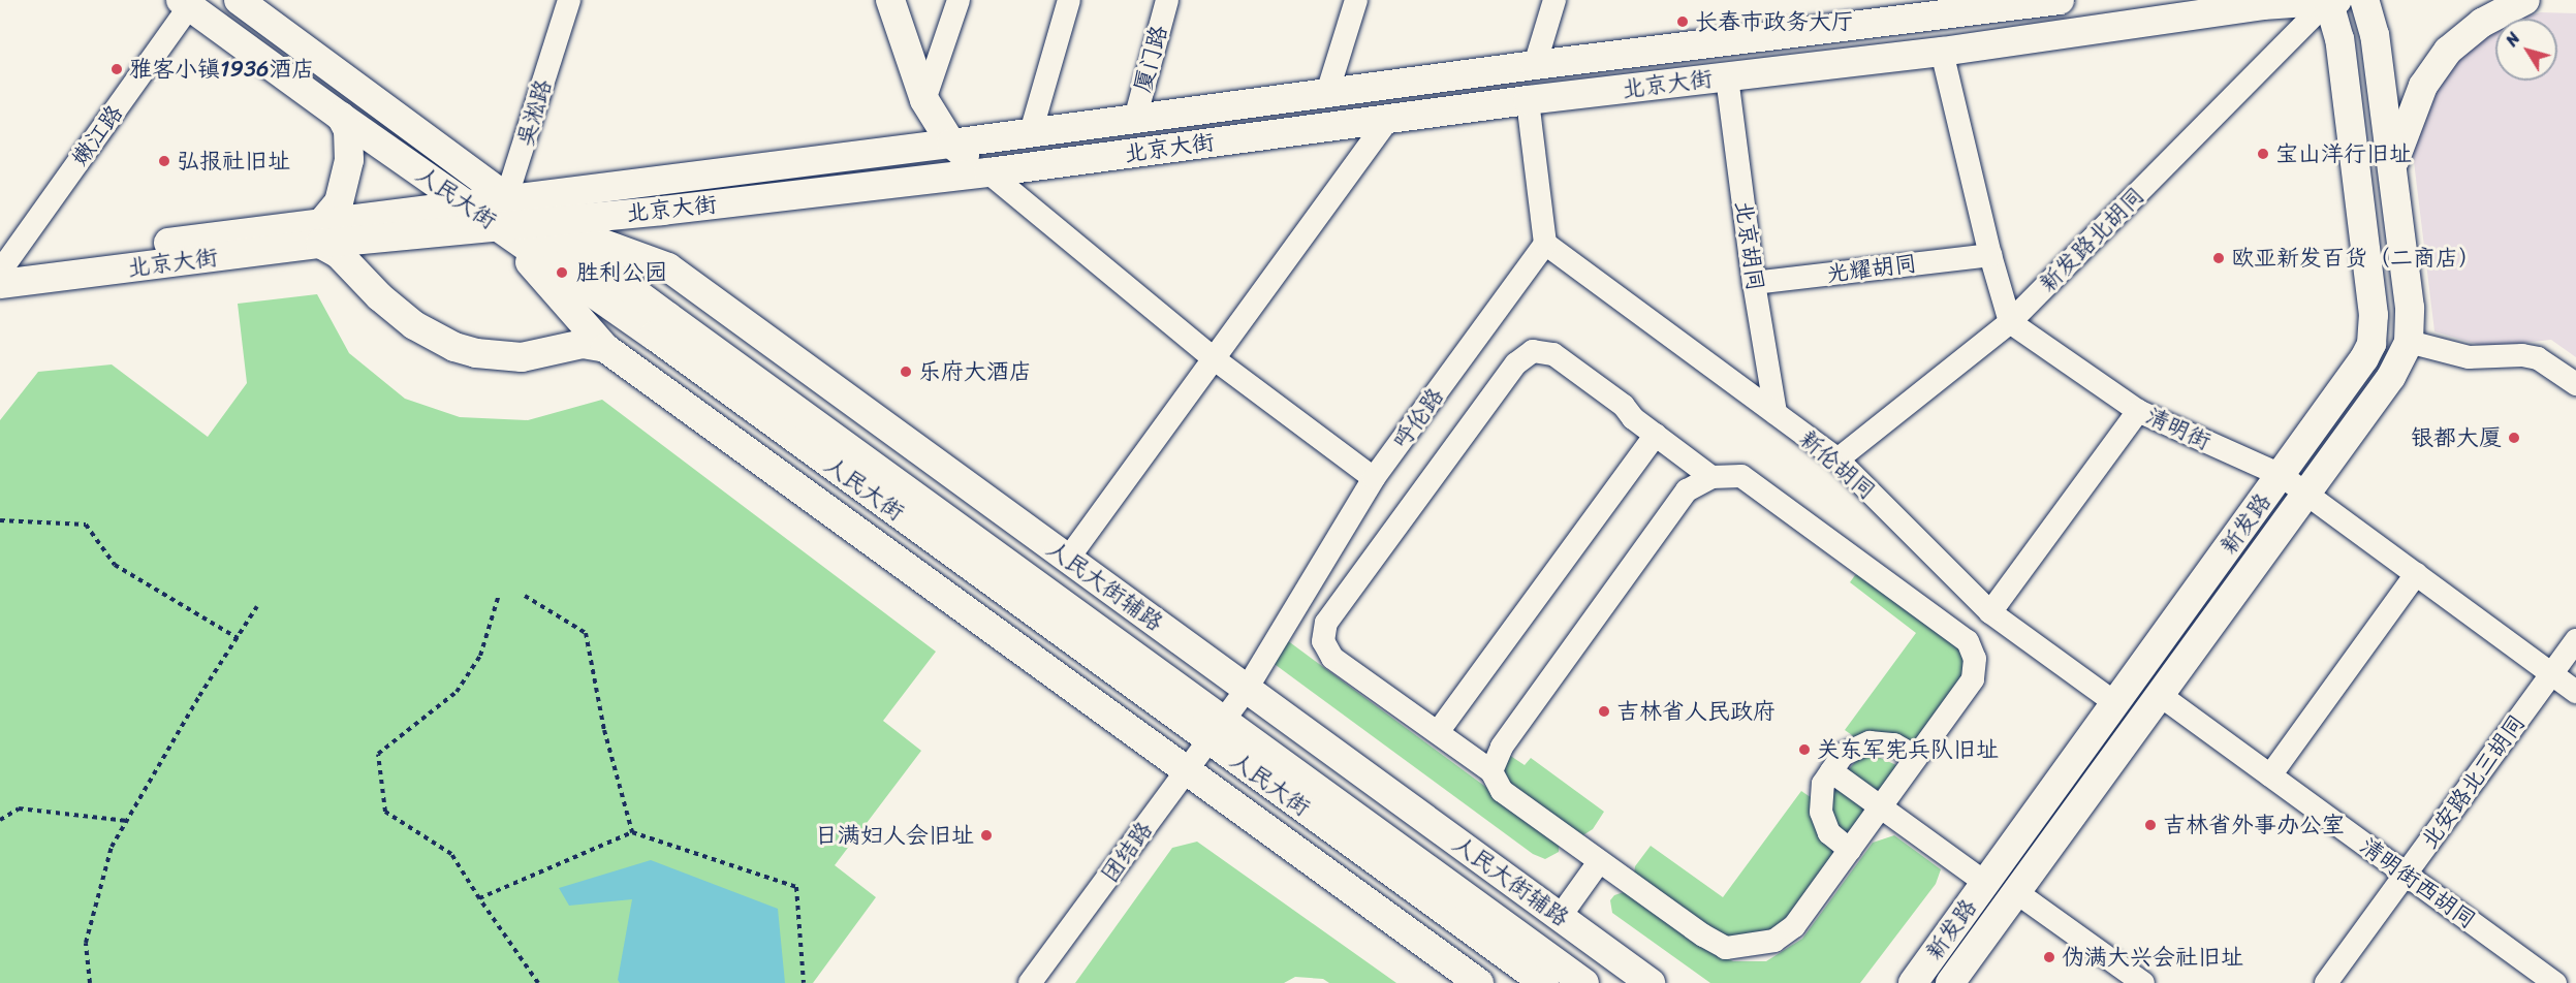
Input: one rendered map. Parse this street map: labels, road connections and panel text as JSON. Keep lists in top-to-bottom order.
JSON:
{
  "streets": {
    "main road": [
      "北京大街",
      "人民大街",
      "新发路",
      "人民大街辅路"
    ],
    "street": [
      "厦门路",
      "吴淞路",
      "嫩江路",
      "新发路北胡同",
      "北京胡同",
      "光耀胡同",
      "呼伦路",
      "清明街",
      "新伦胡同",
      "北安路北三胡同",
      "团结路",
      "清明街西胡同"
    ]
  },
  "crossings": [
    ["厦门路", "北京大街"],
    ["北京大街", "吴淞路"],
    ["北京大街", "嫩江路"],
    ["北京大街", "人民大街"],
    ["北京大街", "新发路北胡同"],
    ["北京大街", "北京胡同"],
    ["北京大街", "新发路"],
    ["北京大街", "人民大街辅路"],
    ["吴淞路", "人民大街"],
    ["嫩江路", "人民大街"],
    ["人民大街", "呼伦路"],
    ["人民大街", "人民大街辅路"],
    ["人民大街", "团结路"],
    ["新发路北胡同", "清明街"],
    ["新发路北胡同", "新伦胡同"],
    ["新发路北胡同", "新发路"],
    ["北京胡同", "光耀胡同"],
    ["北京胡同", "新伦胡同"],
    ["呼伦路", "新伦胡同"],
    ["呼伦路", "人民大街辅路"],
    ["呼伦路", "团结路"],
    ["清明街", "新发路"],
    ["清明街", "北安路北三胡同"],
    ["新伦胡同", "新发路"],
    ["新发路", "清明街西胡同"],
    ["北安路北三胡同", "清明街西胡同"]
  ],
  "places": [
    "长春市政务大厅",
    "雅客小镇1936酒店",
    "宝山洋行旧址",
    "弘报社旧址",
    "欧亚新发百货（二商店）",
    "胜利公园",
    "乐府大酒店",
    "银都大厦",
    "吉林省人民政府",
    "关东军宪兵队旧址",
    "吉林省外事办公室",
    "日满妇人会旧址",
    "伪满大兴会社旧址"
  ],
  "north": "top left"
}
